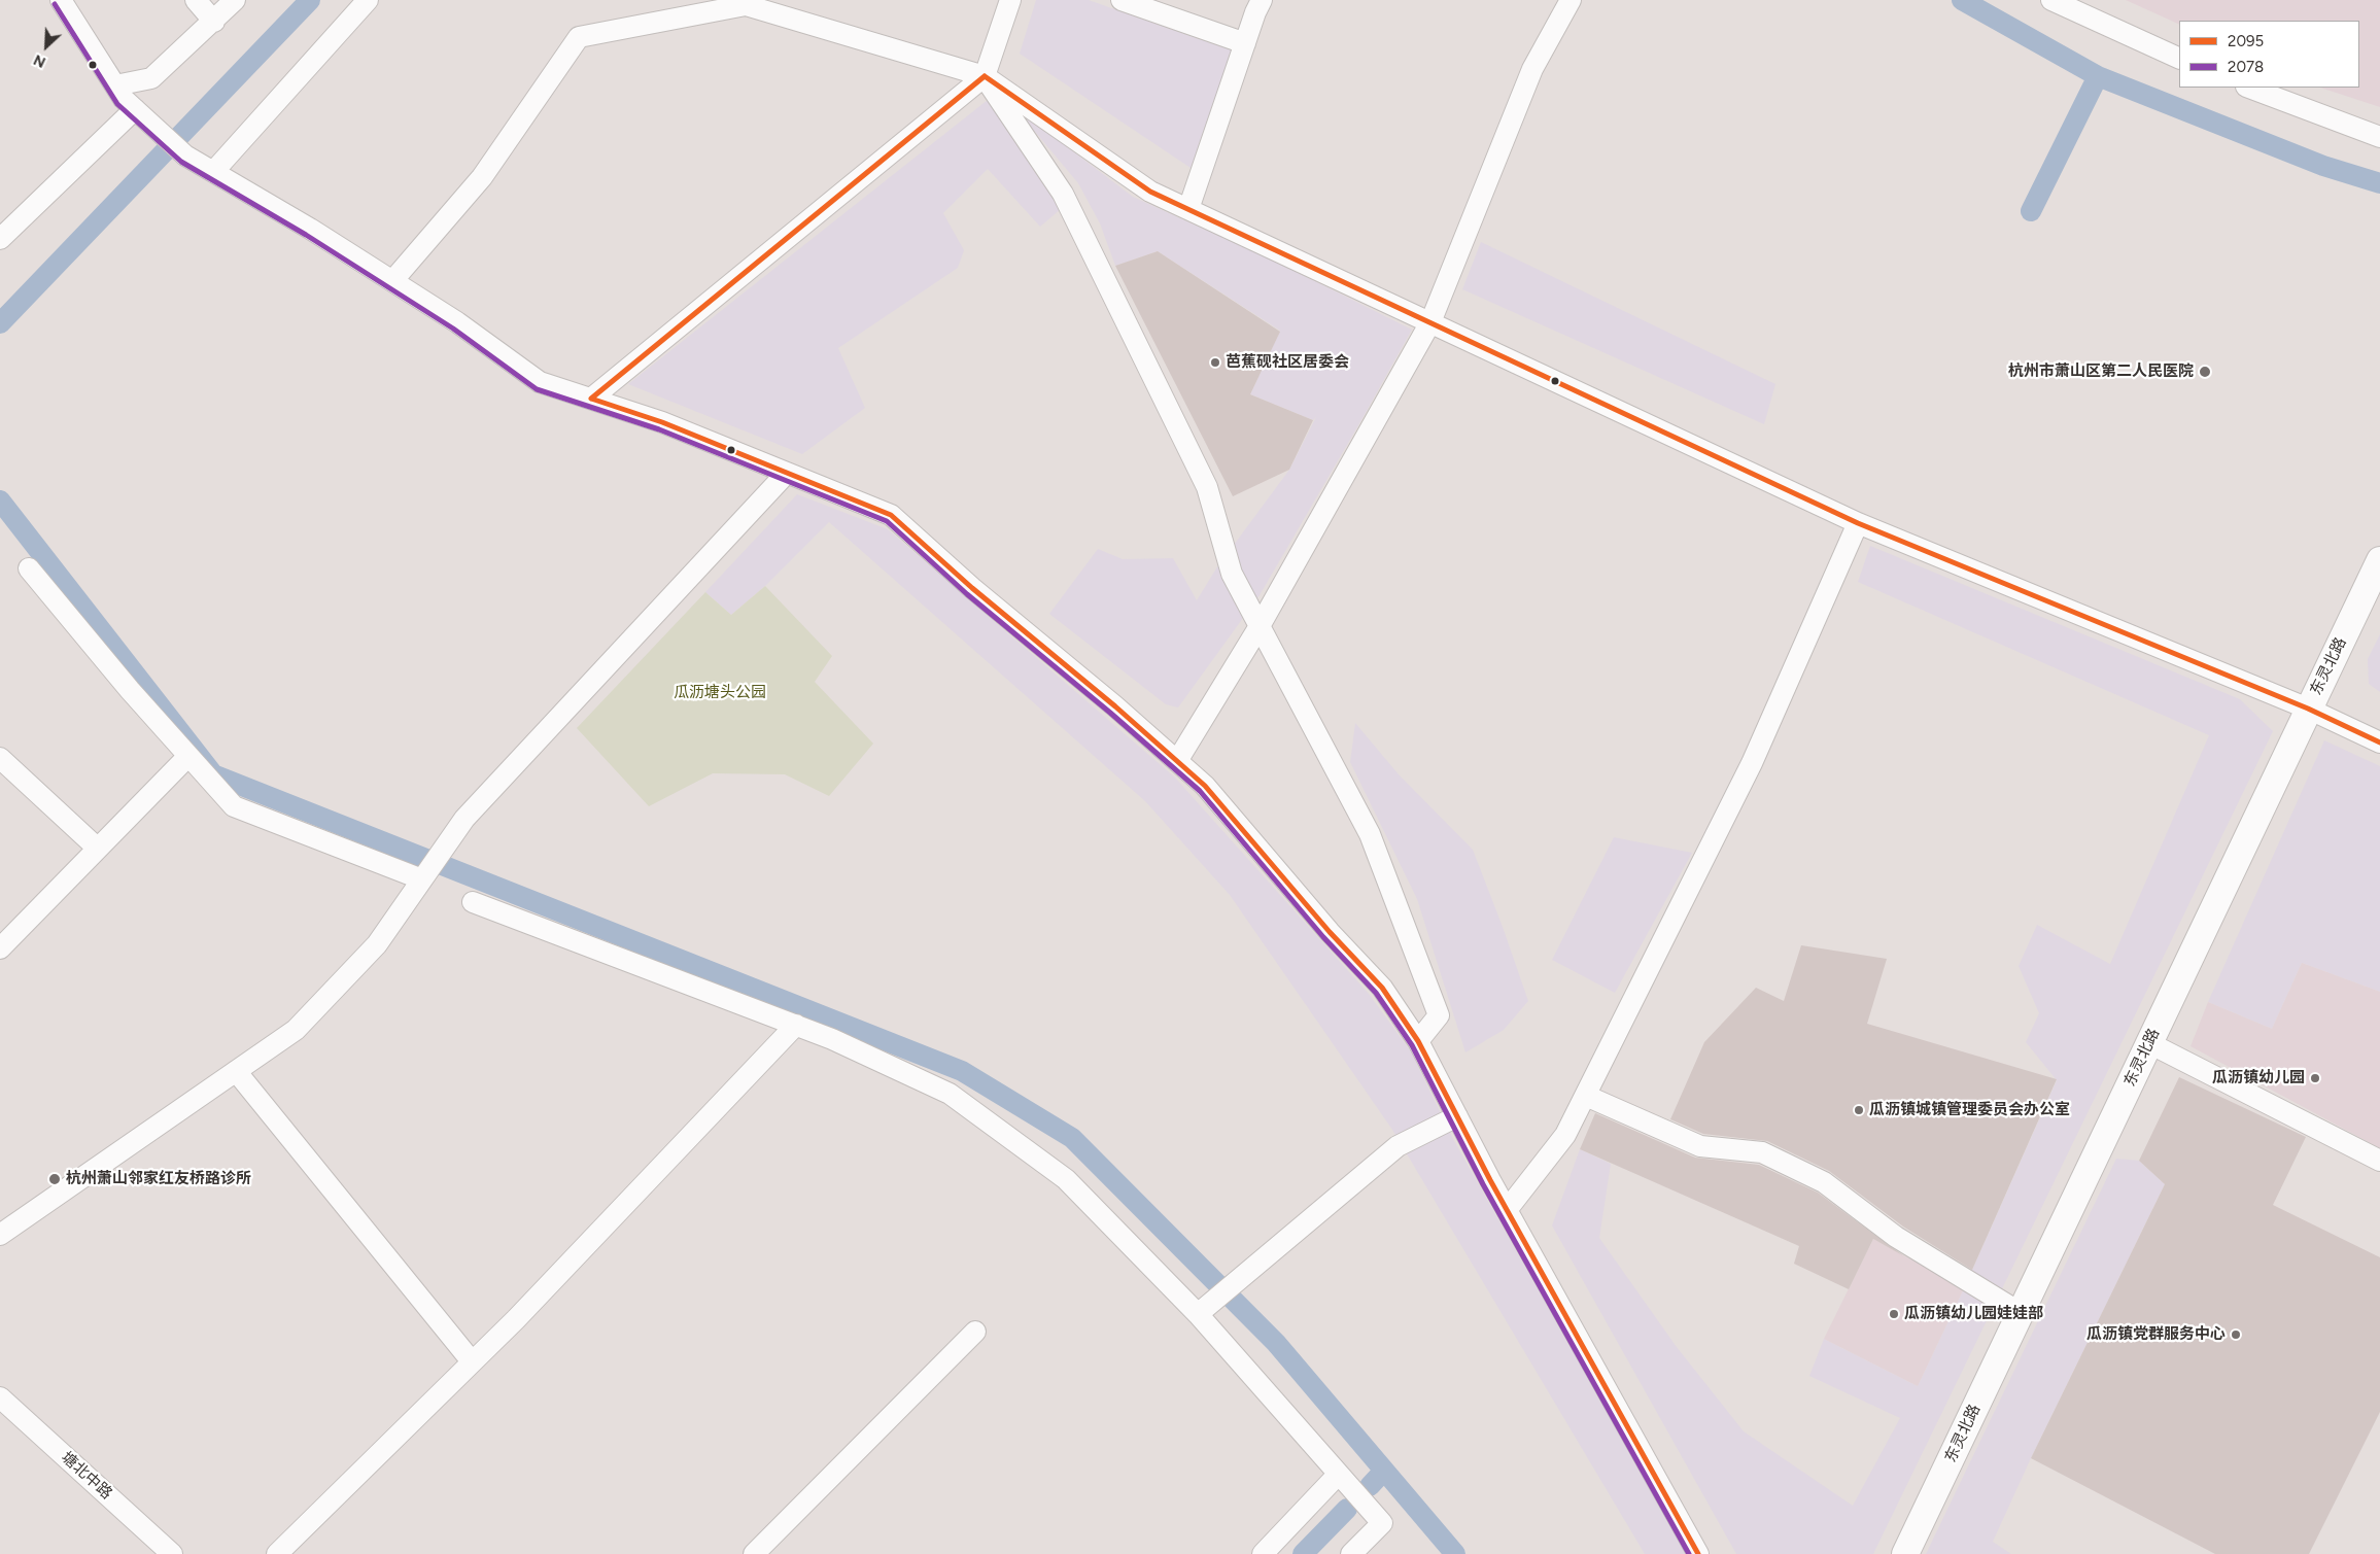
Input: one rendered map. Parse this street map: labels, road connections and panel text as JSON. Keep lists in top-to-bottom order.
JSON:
{
  "streets": {
    "main road": ["东灵北路"],
    "street": ["塘北中路"]
  },
  "parks": ["瓜沥塘头公园"],
  "places": [
    "芭蕉砚社区居委会",
    "杭州市萧山区第二人民医院",
    "瓜沥镇幼儿园",
    "瓜沥镇城镇管理委员会办公室",
    "杭州萧山邻家红友桥路诊所",
    "瓜沥镇幼儿园娃娃部",
    "瓜沥镇党群服务中心"
  ],
  "lines": ["transit line 2078", "transit line 2095"],
  "legend": ["2095", "2078"],
  "north": "bottom left"
}
